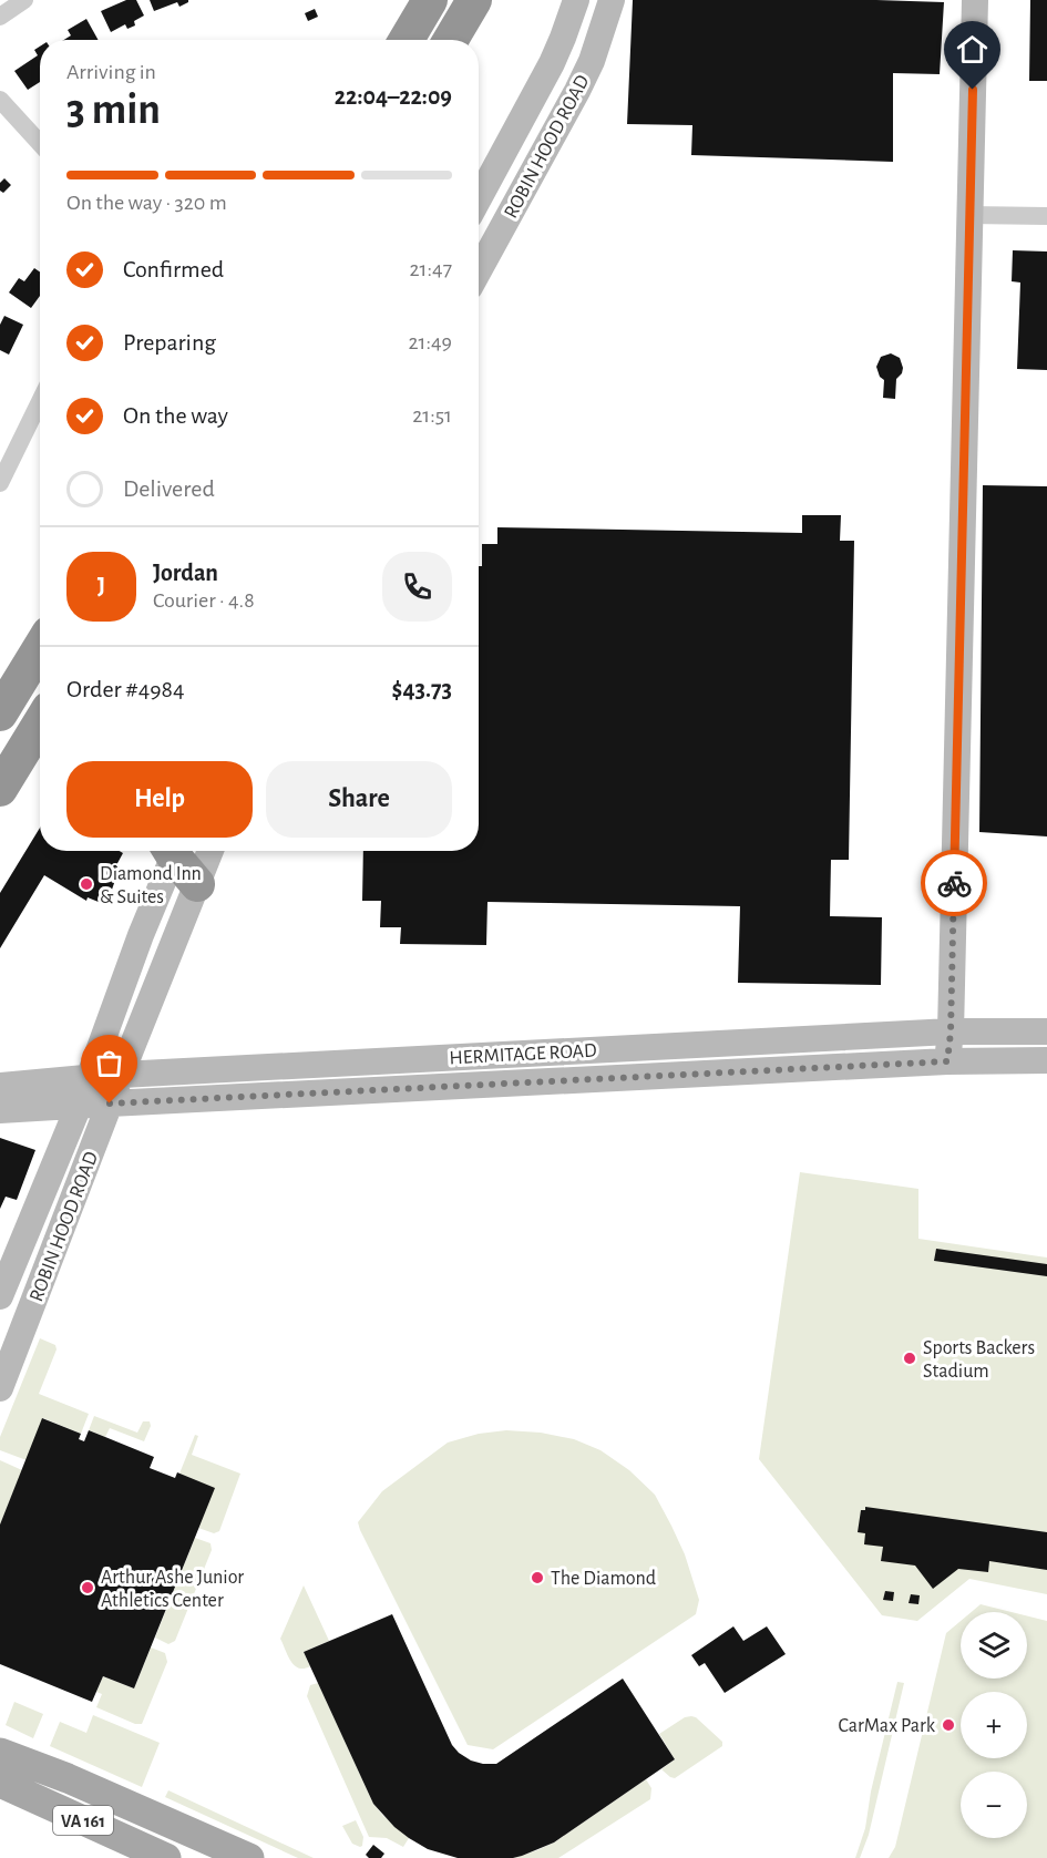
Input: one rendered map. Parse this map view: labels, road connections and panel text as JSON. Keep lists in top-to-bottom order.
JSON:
{
  "streets": {
    "main road": ["VA 161"],
    "street": ["ROBIN HOOD ROAD", "HERMITAGE ROAD"]
  },
  "crossings": [
    ["ROBIN HOOD ROAD", "HERMITAGE ROAD"]
  ],
  "places": [
    "Diamond Inn & Suites",
    "Sports Backers Stadium",
    "The Diamond",
    "Arthur Ashe Junior Athletics Center",
    "CarMax Park"
  ],
  "page": {
    "heading": ["3 min", "Arriving in", "22:04–22:09"],
    "panel": [
      "Jordan",
      "Courier · 4.8",
      "Order #4984",
      "$43.73"
    ],
    "bar": "On the way · 320 m",
    "list": [
      ["Confirmed", "21:47"],
      ["Preparing", "21:49"],
      ["On the way", "21:51"],
      "Delivered"
    ],
    "round": "J",
    "buttons": ["Help", "Share"],
    "map_buttons": ["+", "−"]
  }
}
